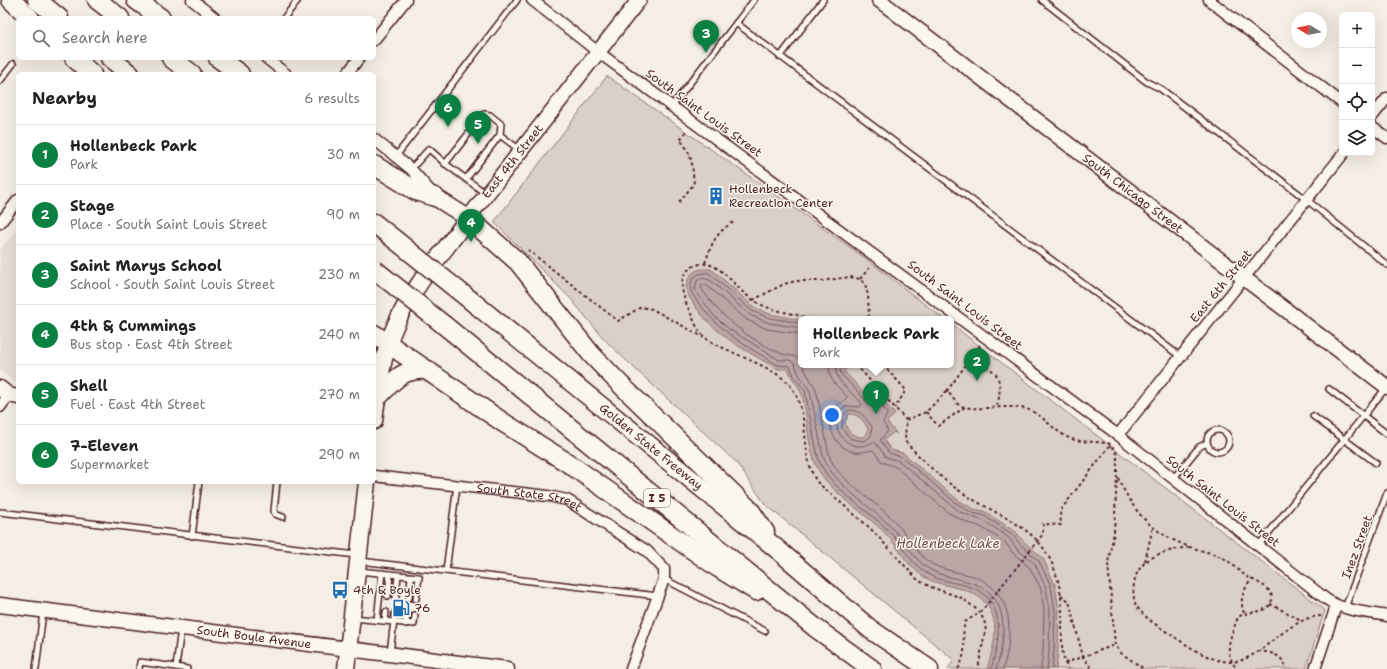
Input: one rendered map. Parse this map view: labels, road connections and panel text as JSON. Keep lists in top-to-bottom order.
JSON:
{
  "streets": {
    "highway": ["Golden State Freeway", "I 5"],
    "main road": ["East 4th Street", "South Chicago Street", "South Boyle Avenue"],
    "street": ["South Saint Louis Street", "East 6th Street", "South State Street"],
    "lane": ["Inez Street"]
  },
  "crossings": [
    ["South Saint Louis Street", "East 4th Street"],
    ["South Saint Louis Street", "East 6th Street"],
    ["South Saint Louis Street", "Inez Street"],
    ["South Chicago Street", "East 6th Street"]
  ],
  "water": ["Hollenbeck Lake"],
  "places": {
    "building": ["Hollenbeck Recreation Center"],
    "bus stop": ["4th & Boyle"],
    "fuel station": ["76"]
  },
  "north": "left",
  "page": {
    "map_buttons": ["+", "−"],
    "search": "Search here",
    "pins": [
      "3",
      "6",
      "5",
      "4",
      "2",
      "1"
    ],
    "heading": ["Nearby", "6 results"],
    "list": [
      {
        "mark": "1",
        "name": "Hollenbeck Park",
        "note": "Park",
        "value": "30 m"
      },
      {
        "mark": "2",
        "name": "Stage",
        "note": "Place · South Saint Louis Street",
        "value": "90 m"
      },
      {
        "mark": "3",
        "name": "Saint Marys School",
        "note": "School · South Saint Louis Street",
        "value": "230 m"
      },
      {
        "mark": "4",
        "name": "4th & Cummings",
        "note": "Bus stop · East 4th Street",
        "value": "240 m"
      },
      {
        "mark": "5",
        "name": "Shell",
        "note": "Fuel · East 4th Street",
        "value": "270 m"
      },
      {
        "mark": "6",
        "name": "7-Eleven",
        "note": "Supermarket",
        "value": "290 m"
      }
    ],
    "popup": ["Hollenbeck Park", "Park"]
  }
}
